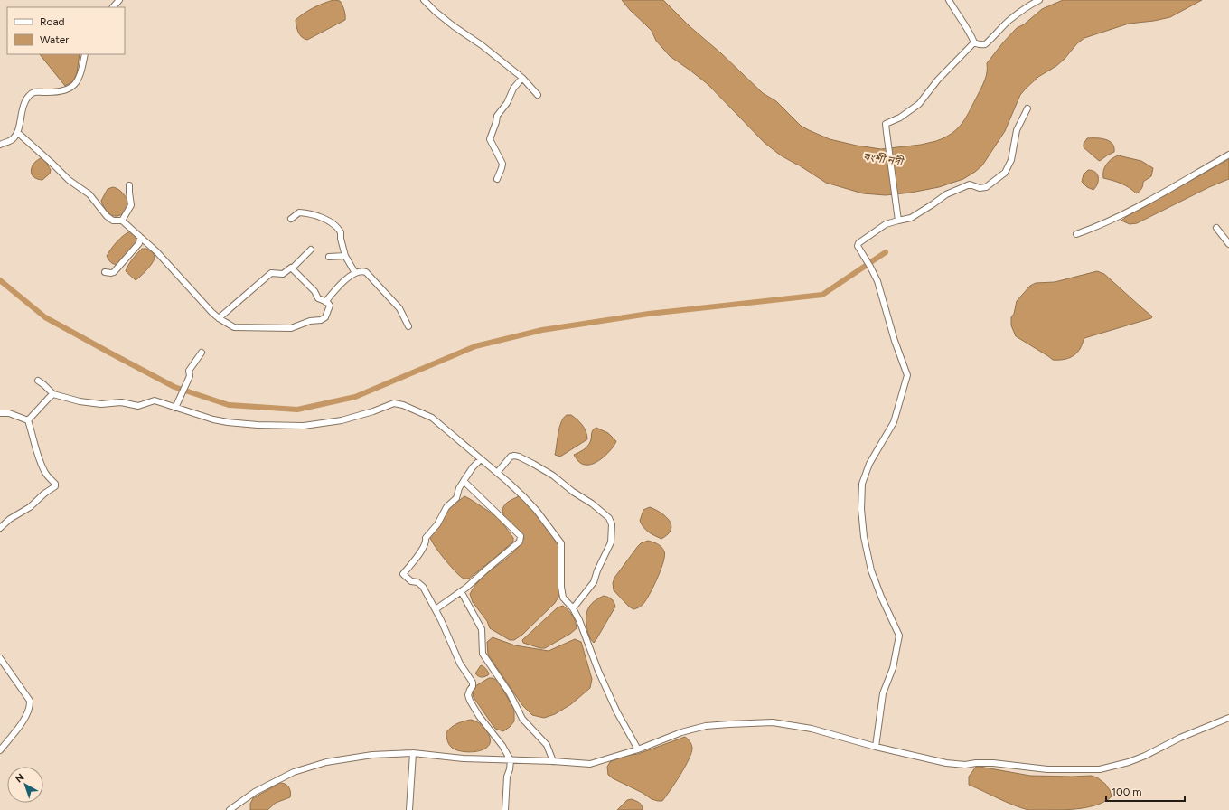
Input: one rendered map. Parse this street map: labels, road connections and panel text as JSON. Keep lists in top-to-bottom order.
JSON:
{
  "water": ["বংশী নদী"],
  "legend": ["Road", "Water"],
  "scale_bar": "100 m",
  "north": "top left"
}
